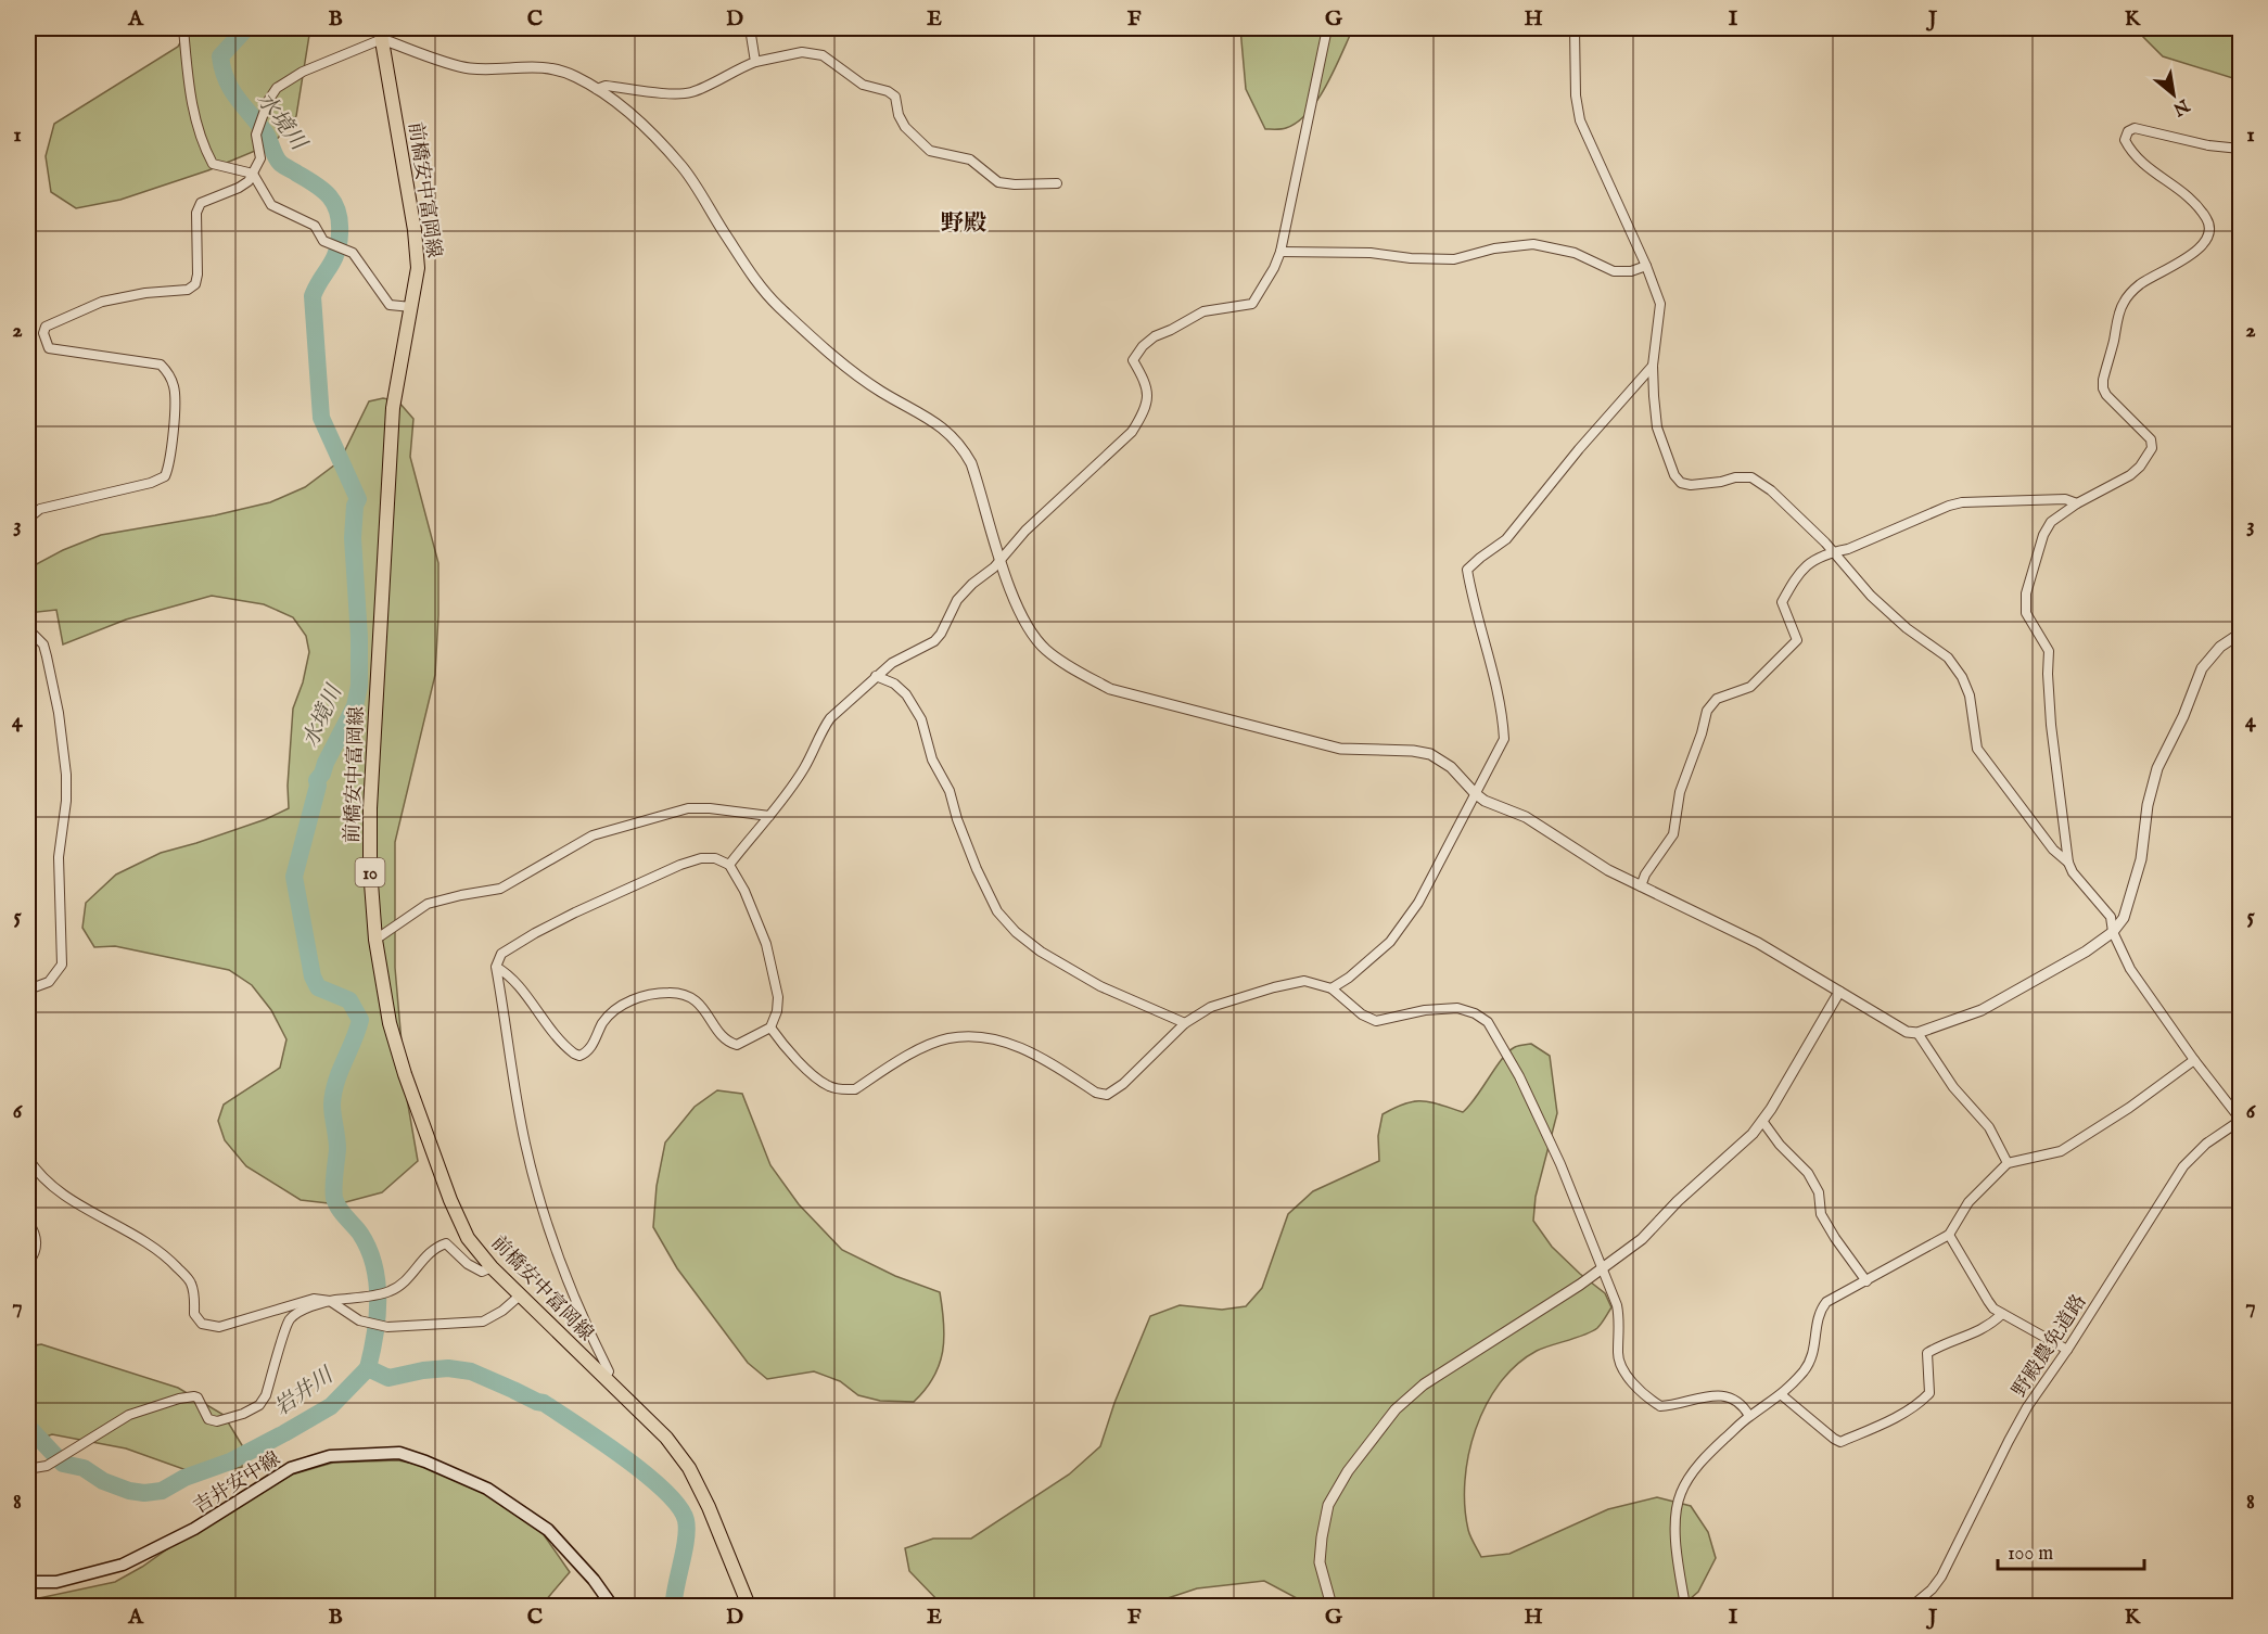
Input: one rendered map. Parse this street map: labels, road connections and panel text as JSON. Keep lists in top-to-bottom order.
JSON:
{
  "streets": {
    "main road": ["前橋安中富岡線", "10", "吉井安中線"],
    "street": ["野殿農免道路"]
  },
  "districts": ["野殿"],
  "water": ["水境川", "岩井川"],
  "scale_bar": "100 m",
  "north": "bottom right",
  "grid": {
    "columns": [
      "A",
      "B",
      "C",
      "D",
      "E",
      "F",
      "G",
      "H",
      "I",
      "J",
      "K"
    ],
    "rows": [
      "1",
      "2",
      "3",
      "4",
      "5",
      "6",
      "7",
      "8"
    ]
  }
}
